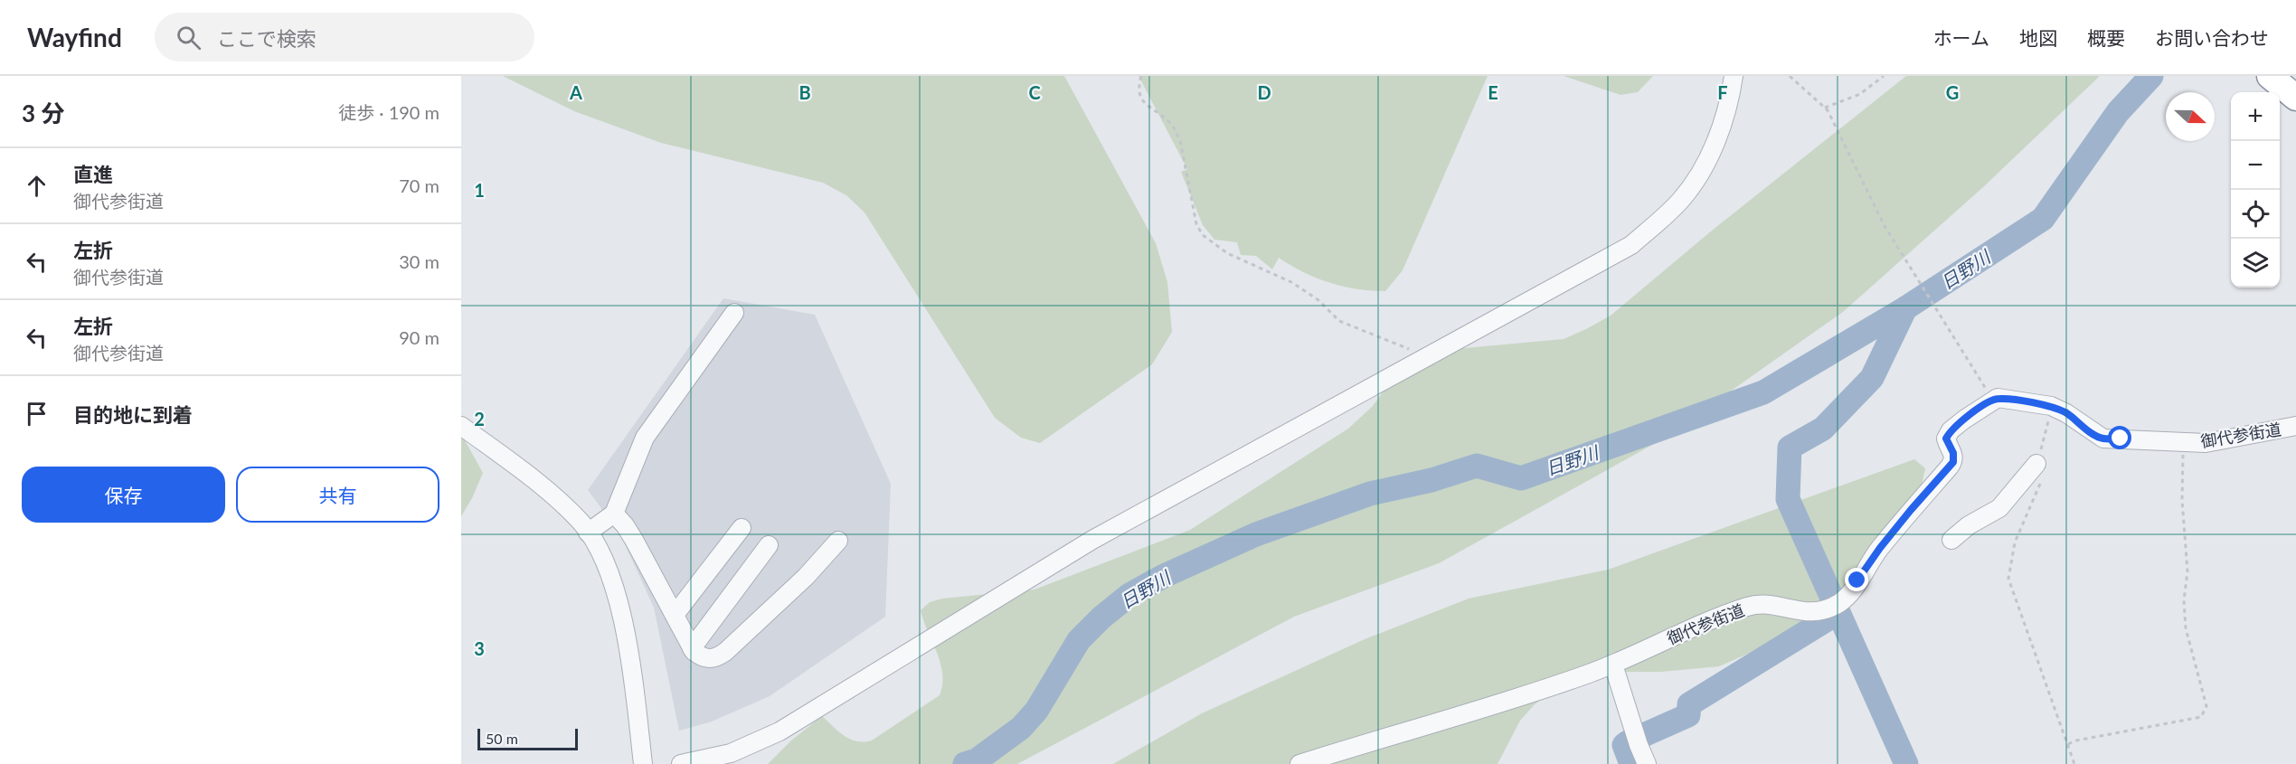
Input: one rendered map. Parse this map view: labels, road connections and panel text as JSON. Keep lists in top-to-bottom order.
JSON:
{
  "streets": {
    "street": ["御代参街道"]
  },
  "water": ["日野川"],
  "scale_bar": "50 m",
  "north": "right",
  "page": {
    "header": "Wayfind",
    "search": "ここで検索",
    "nav": [
      "ホーム",
      "地図",
      "概要",
      "お問い合わせ"
    ],
    "heading": ["3 分", "徒歩 · 190 m"],
    "map_buttons": ["+", "−"],
    "list": [
      ["直進", "御代参街道", "70 m"],
      ["左折", "御代参街道", "30 m"],
      ["左折", "御代参街道", "90 m"],
      "目的地に到着"
    ],
    "buttons": ["保存", "共有"],
    "scale": "50 m"
  },
  "grid": {
    "columns": [
      "A",
      "B",
      "C",
      "D",
      "E",
      "F",
      "G"
    ],
    "rows": ["1", "2", "3"]
  }
}
